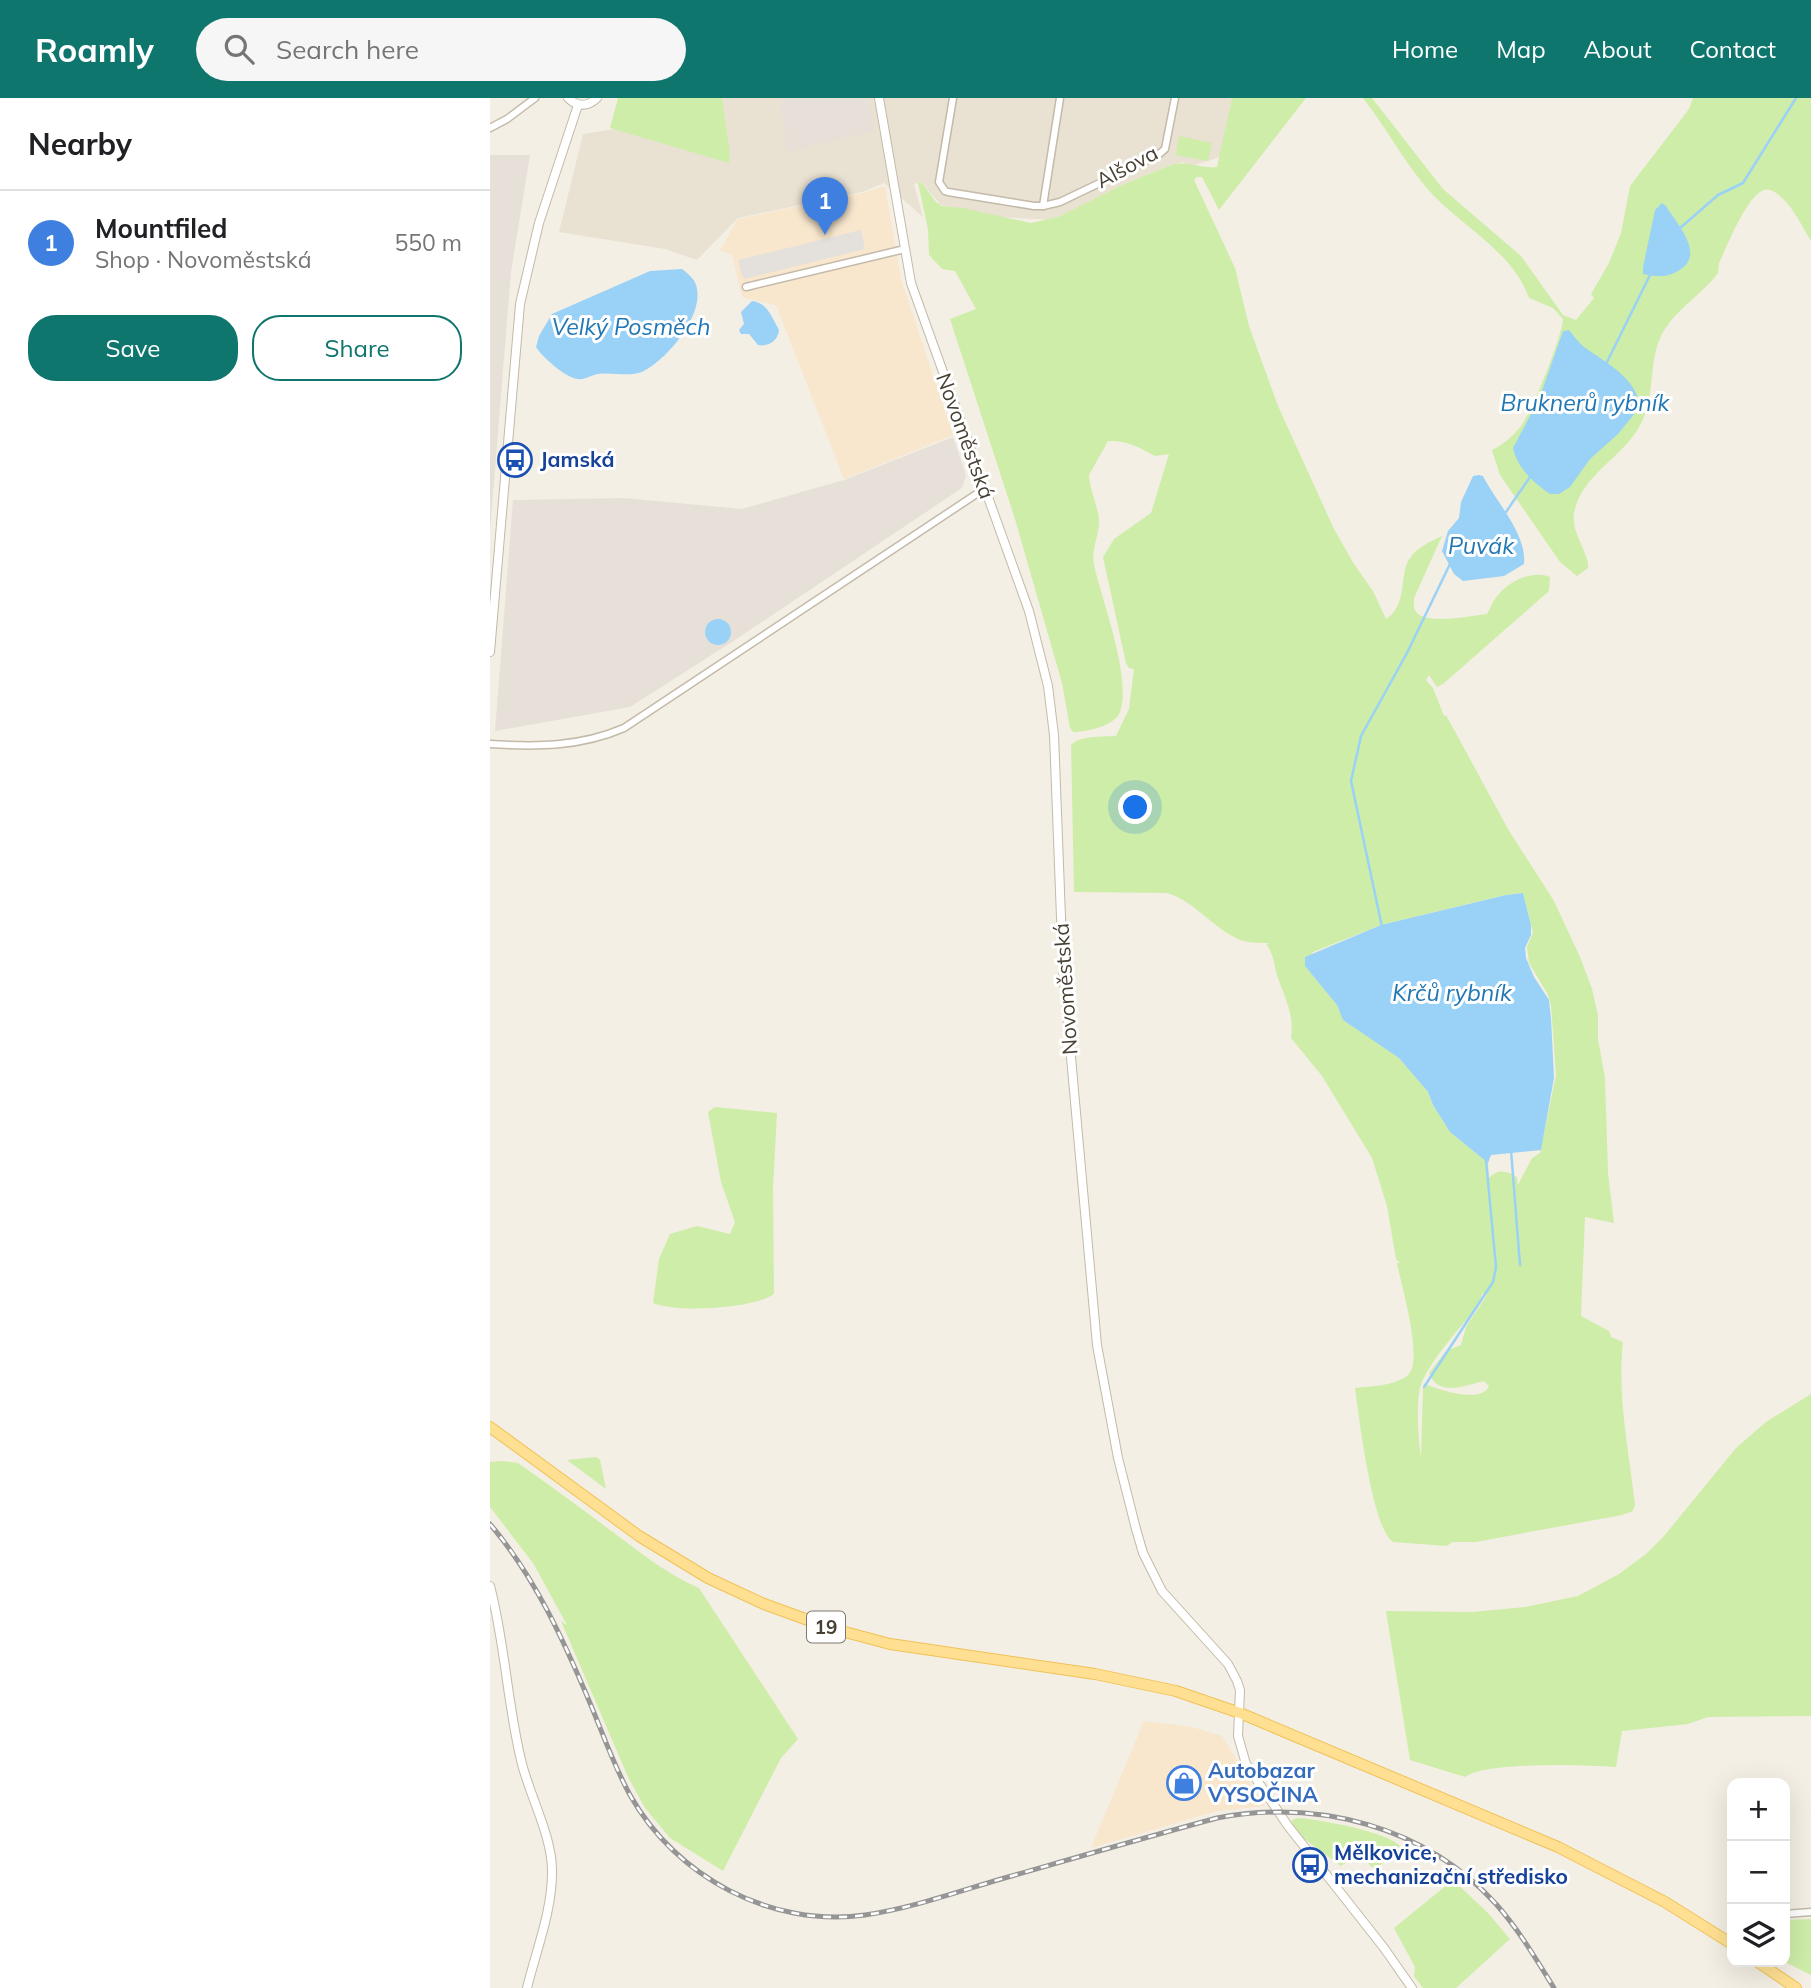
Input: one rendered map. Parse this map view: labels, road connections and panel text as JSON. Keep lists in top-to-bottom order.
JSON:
{
  "streets": {
    "main road": ["19"],
    "street": ["Alšova", "Novoměstská"]
  },
  "crossings": [
    ["Novoměstská", "19"]
  ],
  "water": [
    "Velký Posměch",
    "Bruknerů rybník",
    "Puvák",
    "Krčů rybník"
  ],
  "places": {
    "bus stop": ["Jamská", "Mělkovice, mechanizační středisko"],
    "shop": ["Autobazar VYSOČINA"]
  },
  "page": {
    "header": "Roamly",
    "search": "Search here",
    "nav": [
      "Home",
      "Map",
      "About",
      "Contact"
    ],
    "heading": "Nearby",
    "pins": "1",
    "list": [
      {
        "mark": "1",
        "name": "Mountfiled",
        "note": "Shop · Novoměstská",
        "value": "550 m"
      }
    ],
    "buttons": ["Save", "Share"],
    "map_buttons": ["+", "−"]
  }
}
